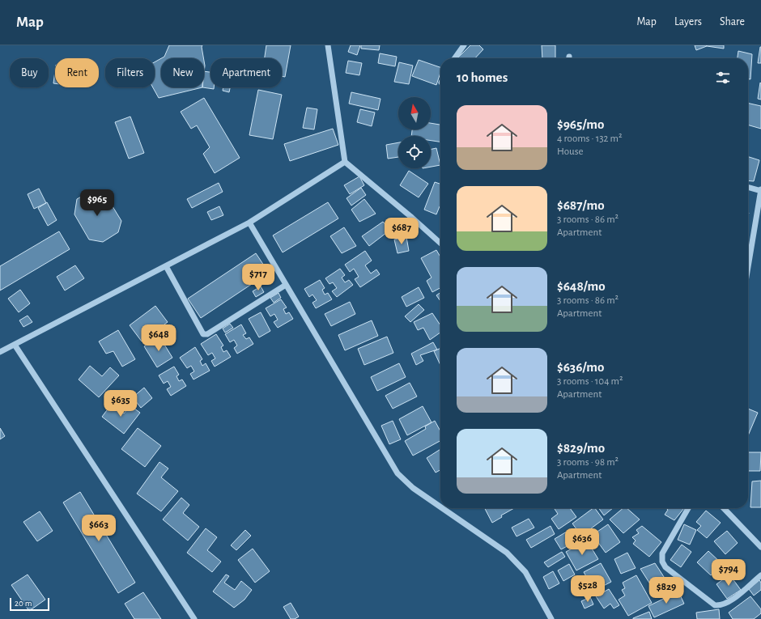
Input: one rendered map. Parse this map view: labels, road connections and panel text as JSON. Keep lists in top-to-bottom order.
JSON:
{
  "scale_bar": "20 m",
  "north": "top",
  "page": {
    "header": "Map",
    "nav": ["Map", "Layers", "Share"],
    "chip": [
      "Buy",
      "Rent",
      "Filters",
      "New",
      "Apartment"
    ],
    "heading": "10 homes",
    "list": [
      {
        "name": "$965/mo",
        "note": "4 rooms · 132 m² · House"
      },
      {
        "name": "$687/mo",
        "note": "3 rooms · 86 m² · Apartment"
      },
      {
        "name": "$648/mo",
        "note": "3 rooms · 86 m² · Apartment"
      },
      {
        "name": "$636/mo",
        "note": "3 rooms · 104 m² · Apartment"
      },
      {
        "name": "$829/mo",
        "note": "3 rooms · 98 m² · Apartment"
      }
    ],
    "price": [
      "$965",
      "$687",
      "$717",
      "$648",
      "$635",
      "$663",
      "$636",
      "$794",
      "$528",
      "$829"
    ],
    "scale": "20 m"
  }
}
